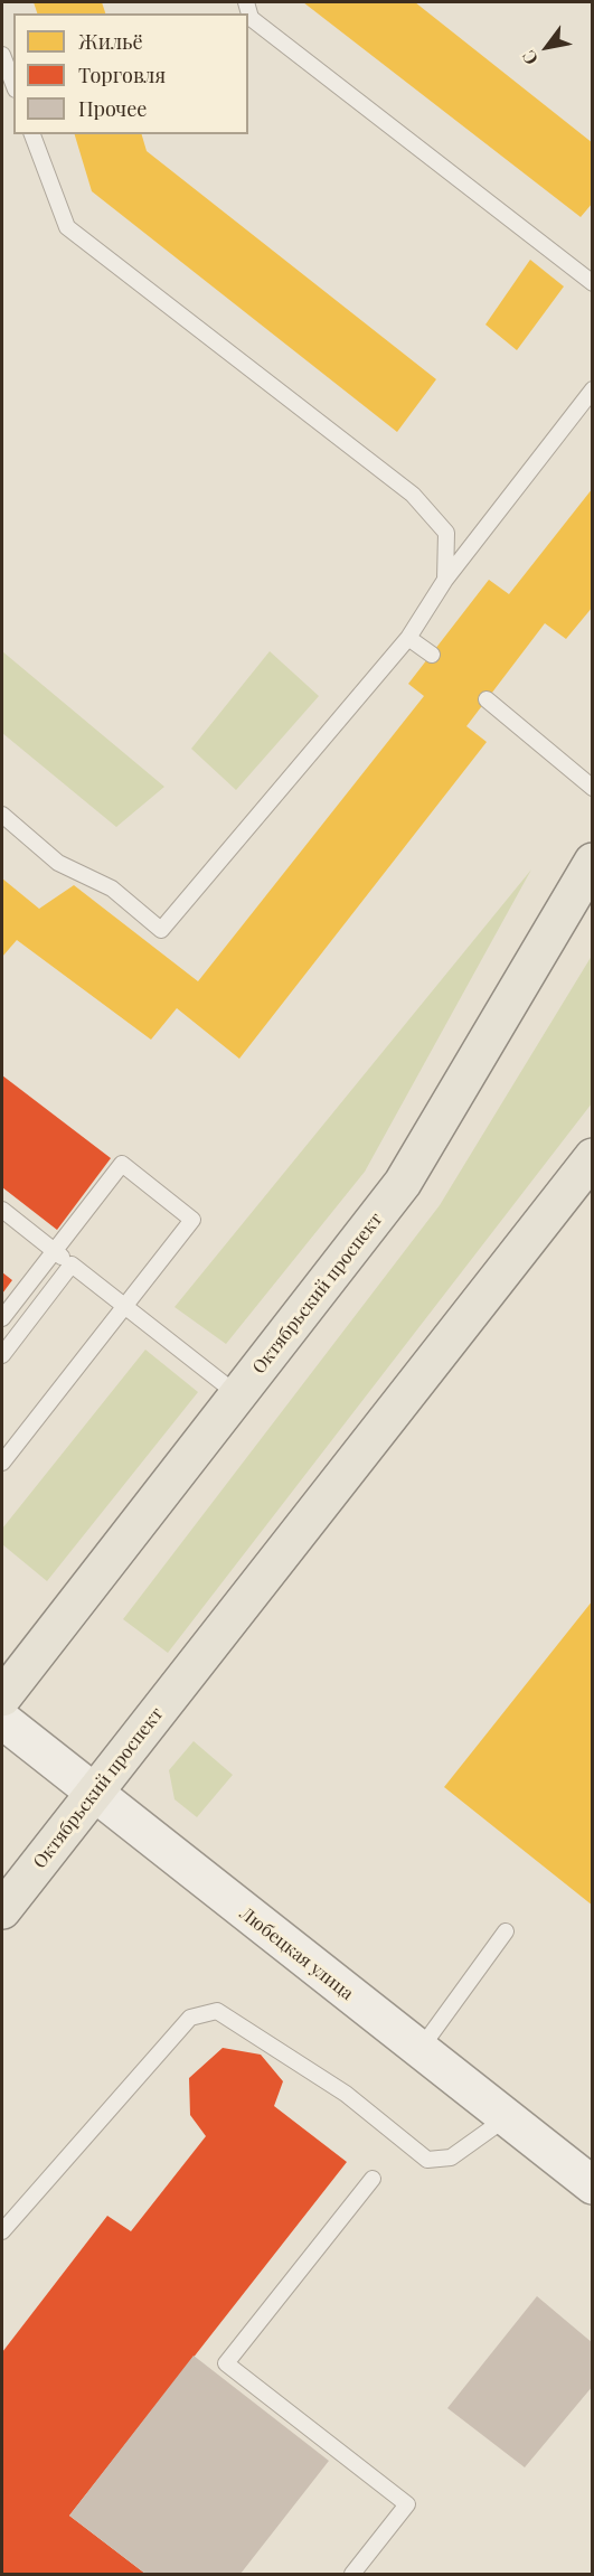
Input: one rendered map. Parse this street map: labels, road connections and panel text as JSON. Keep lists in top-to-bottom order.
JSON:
{
  "streets": {
    "main road": ["Октябрьский проспект"],
    "street": ["Любецкая улица"]
  },
  "crossings": [
    ["Октябрьский проспект", "Любецкая улица"]
  ],
  "legend": ["Жильё", "Торговля", "Прочее"],
  "north": "bottom left"
}
